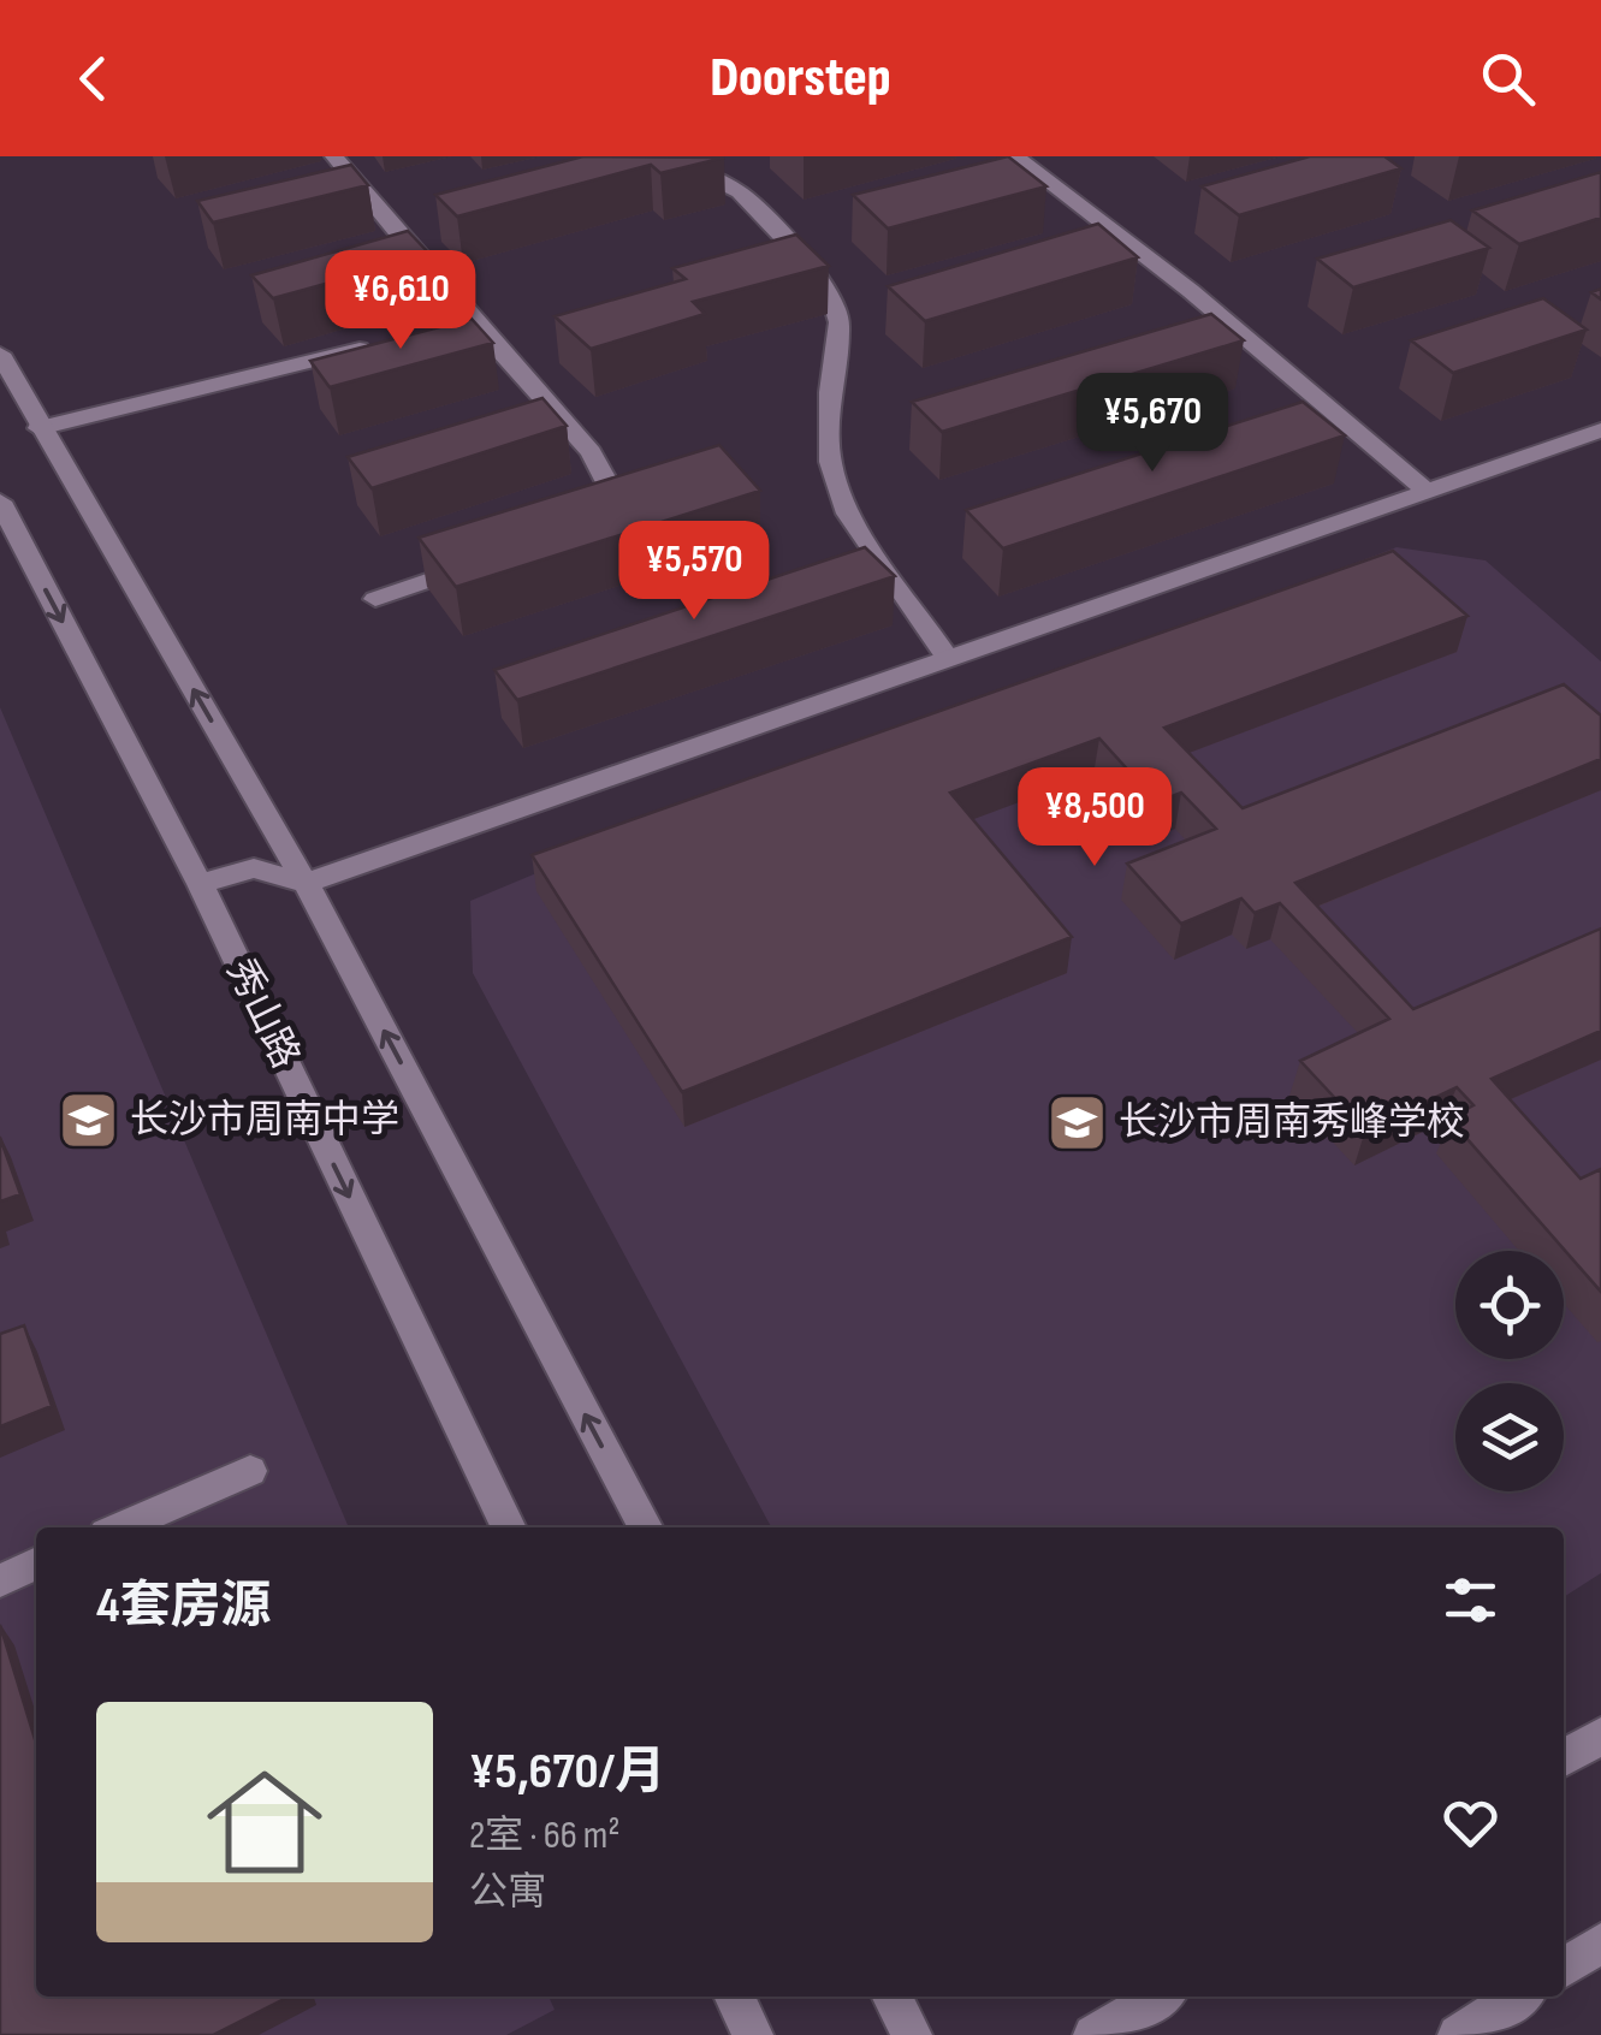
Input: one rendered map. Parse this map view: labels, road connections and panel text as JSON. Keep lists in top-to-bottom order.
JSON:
{
  "streets": {
    "street": ["秀山路"]
  },
  "places": {
    "school or university": ["长沙市周南中学", "长沙市周南秀峰学校"]
  },
  "page": {
    "header": "Doorstep",
    "price": [
      "¥6,610",
      "¥5,670",
      "¥5,570",
      "¥8,500"
    ],
    "heading": "4套房源",
    "list": [
      {
        "name": "¥5,670/月",
        "note": "2室 · 66 m² · 公寓"
      }
    ]
  }
}
